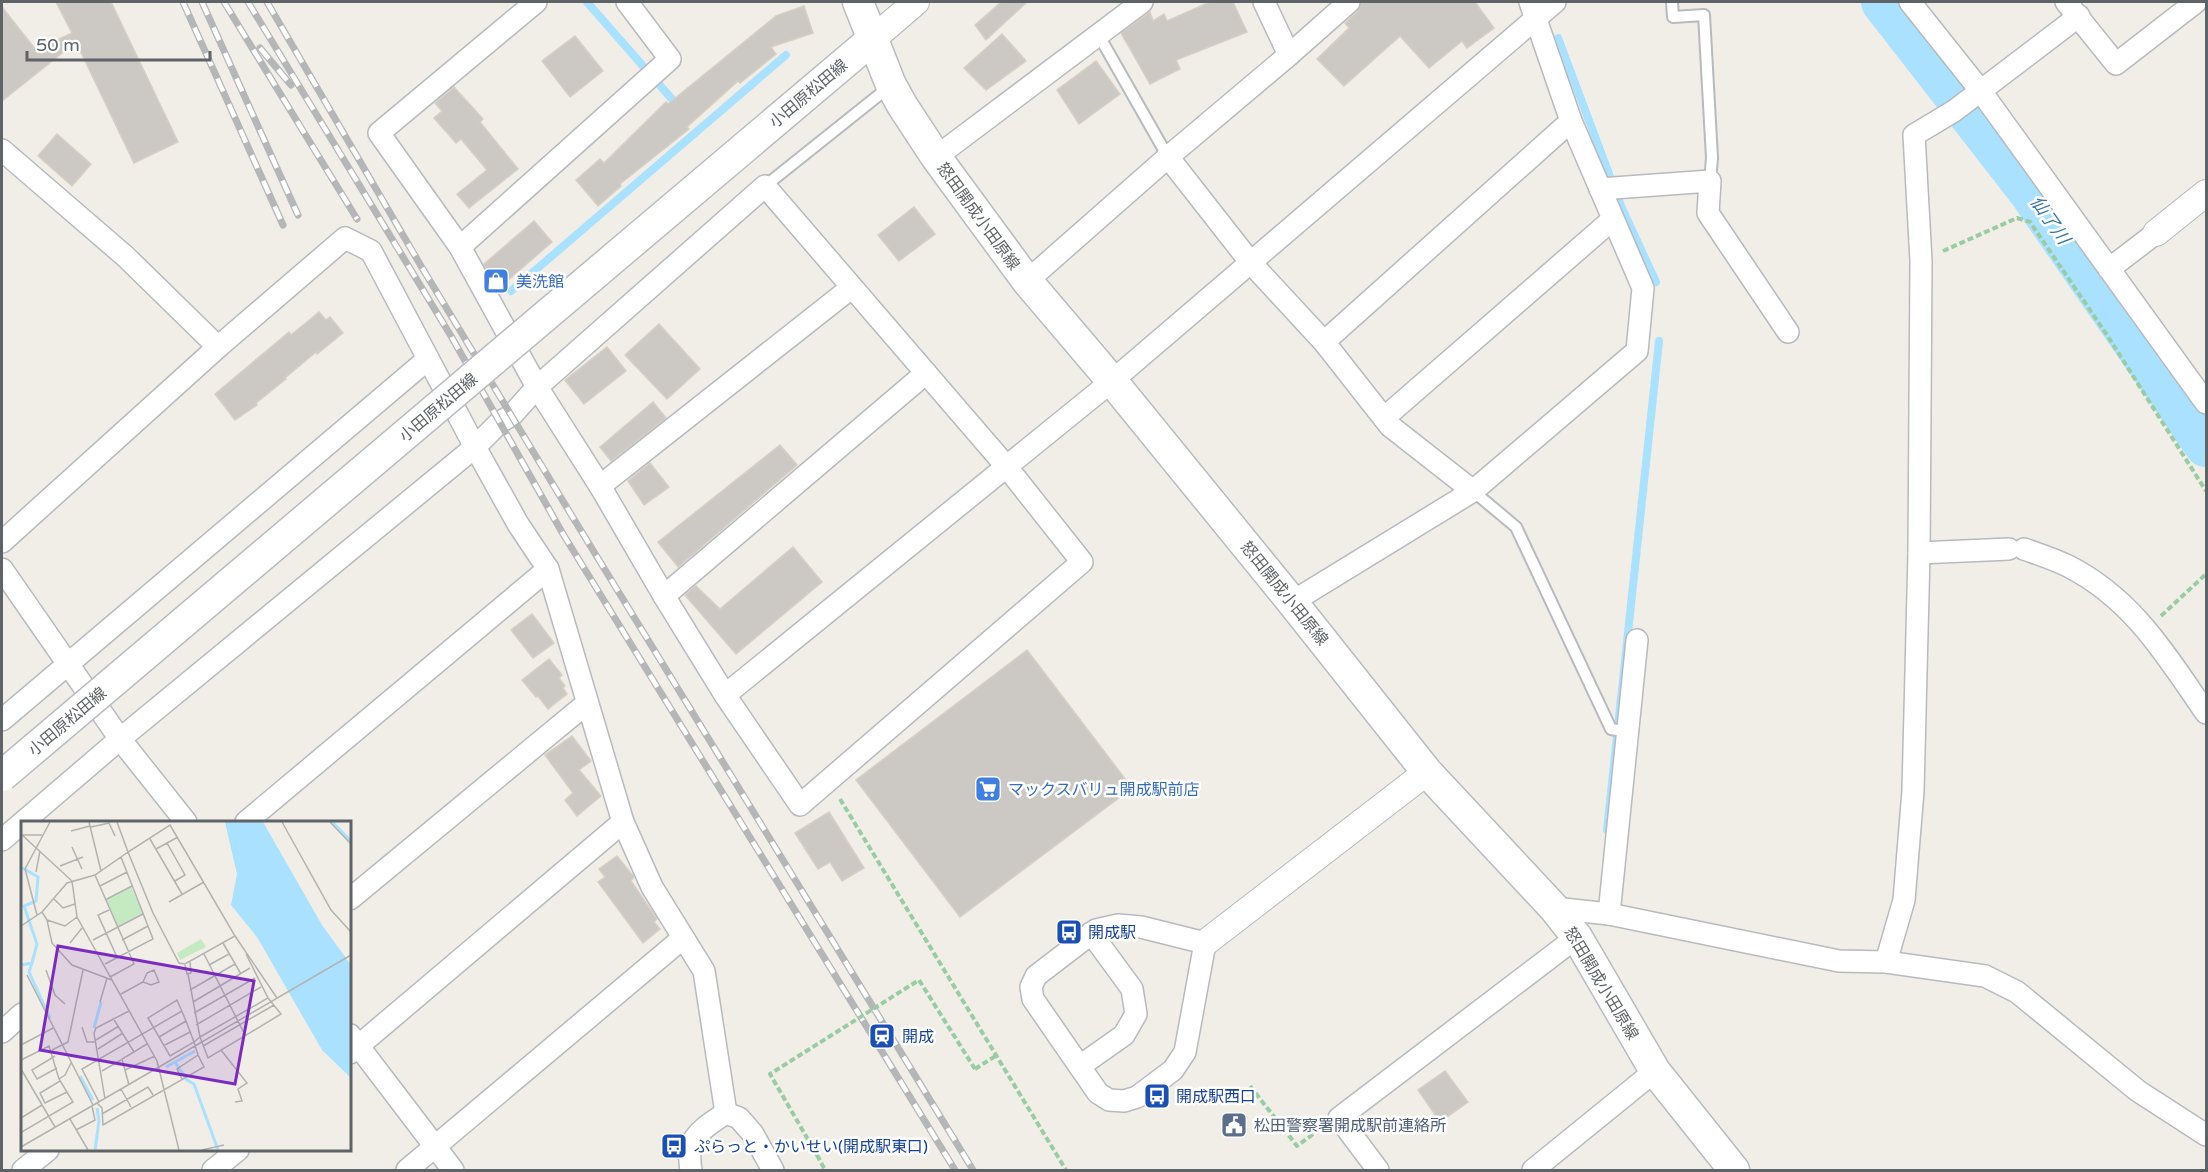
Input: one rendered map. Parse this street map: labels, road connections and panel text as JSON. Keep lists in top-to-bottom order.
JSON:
{
  "streets": {
    "main road": ["小田原松田線", "怒田開成小田原線"]
  },
  "crossings": [
    ["小田原松田線", "怒田開成小田原線"]
  ],
  "water": ["仙了川"],
  "places": {
    "shop": ["美洗館"],
    "supermarket": ["マックスバリュ開成駅前店"],
    "bus stop": ["開成駅", "開成駅西口", "ぷらっと・かいせい(開成駅東口)"],
    "station": ["開成"],
    "public building": ["松田警察署開成駅前連絡所"]
  },
  "scale_bar": "50 m"
}
